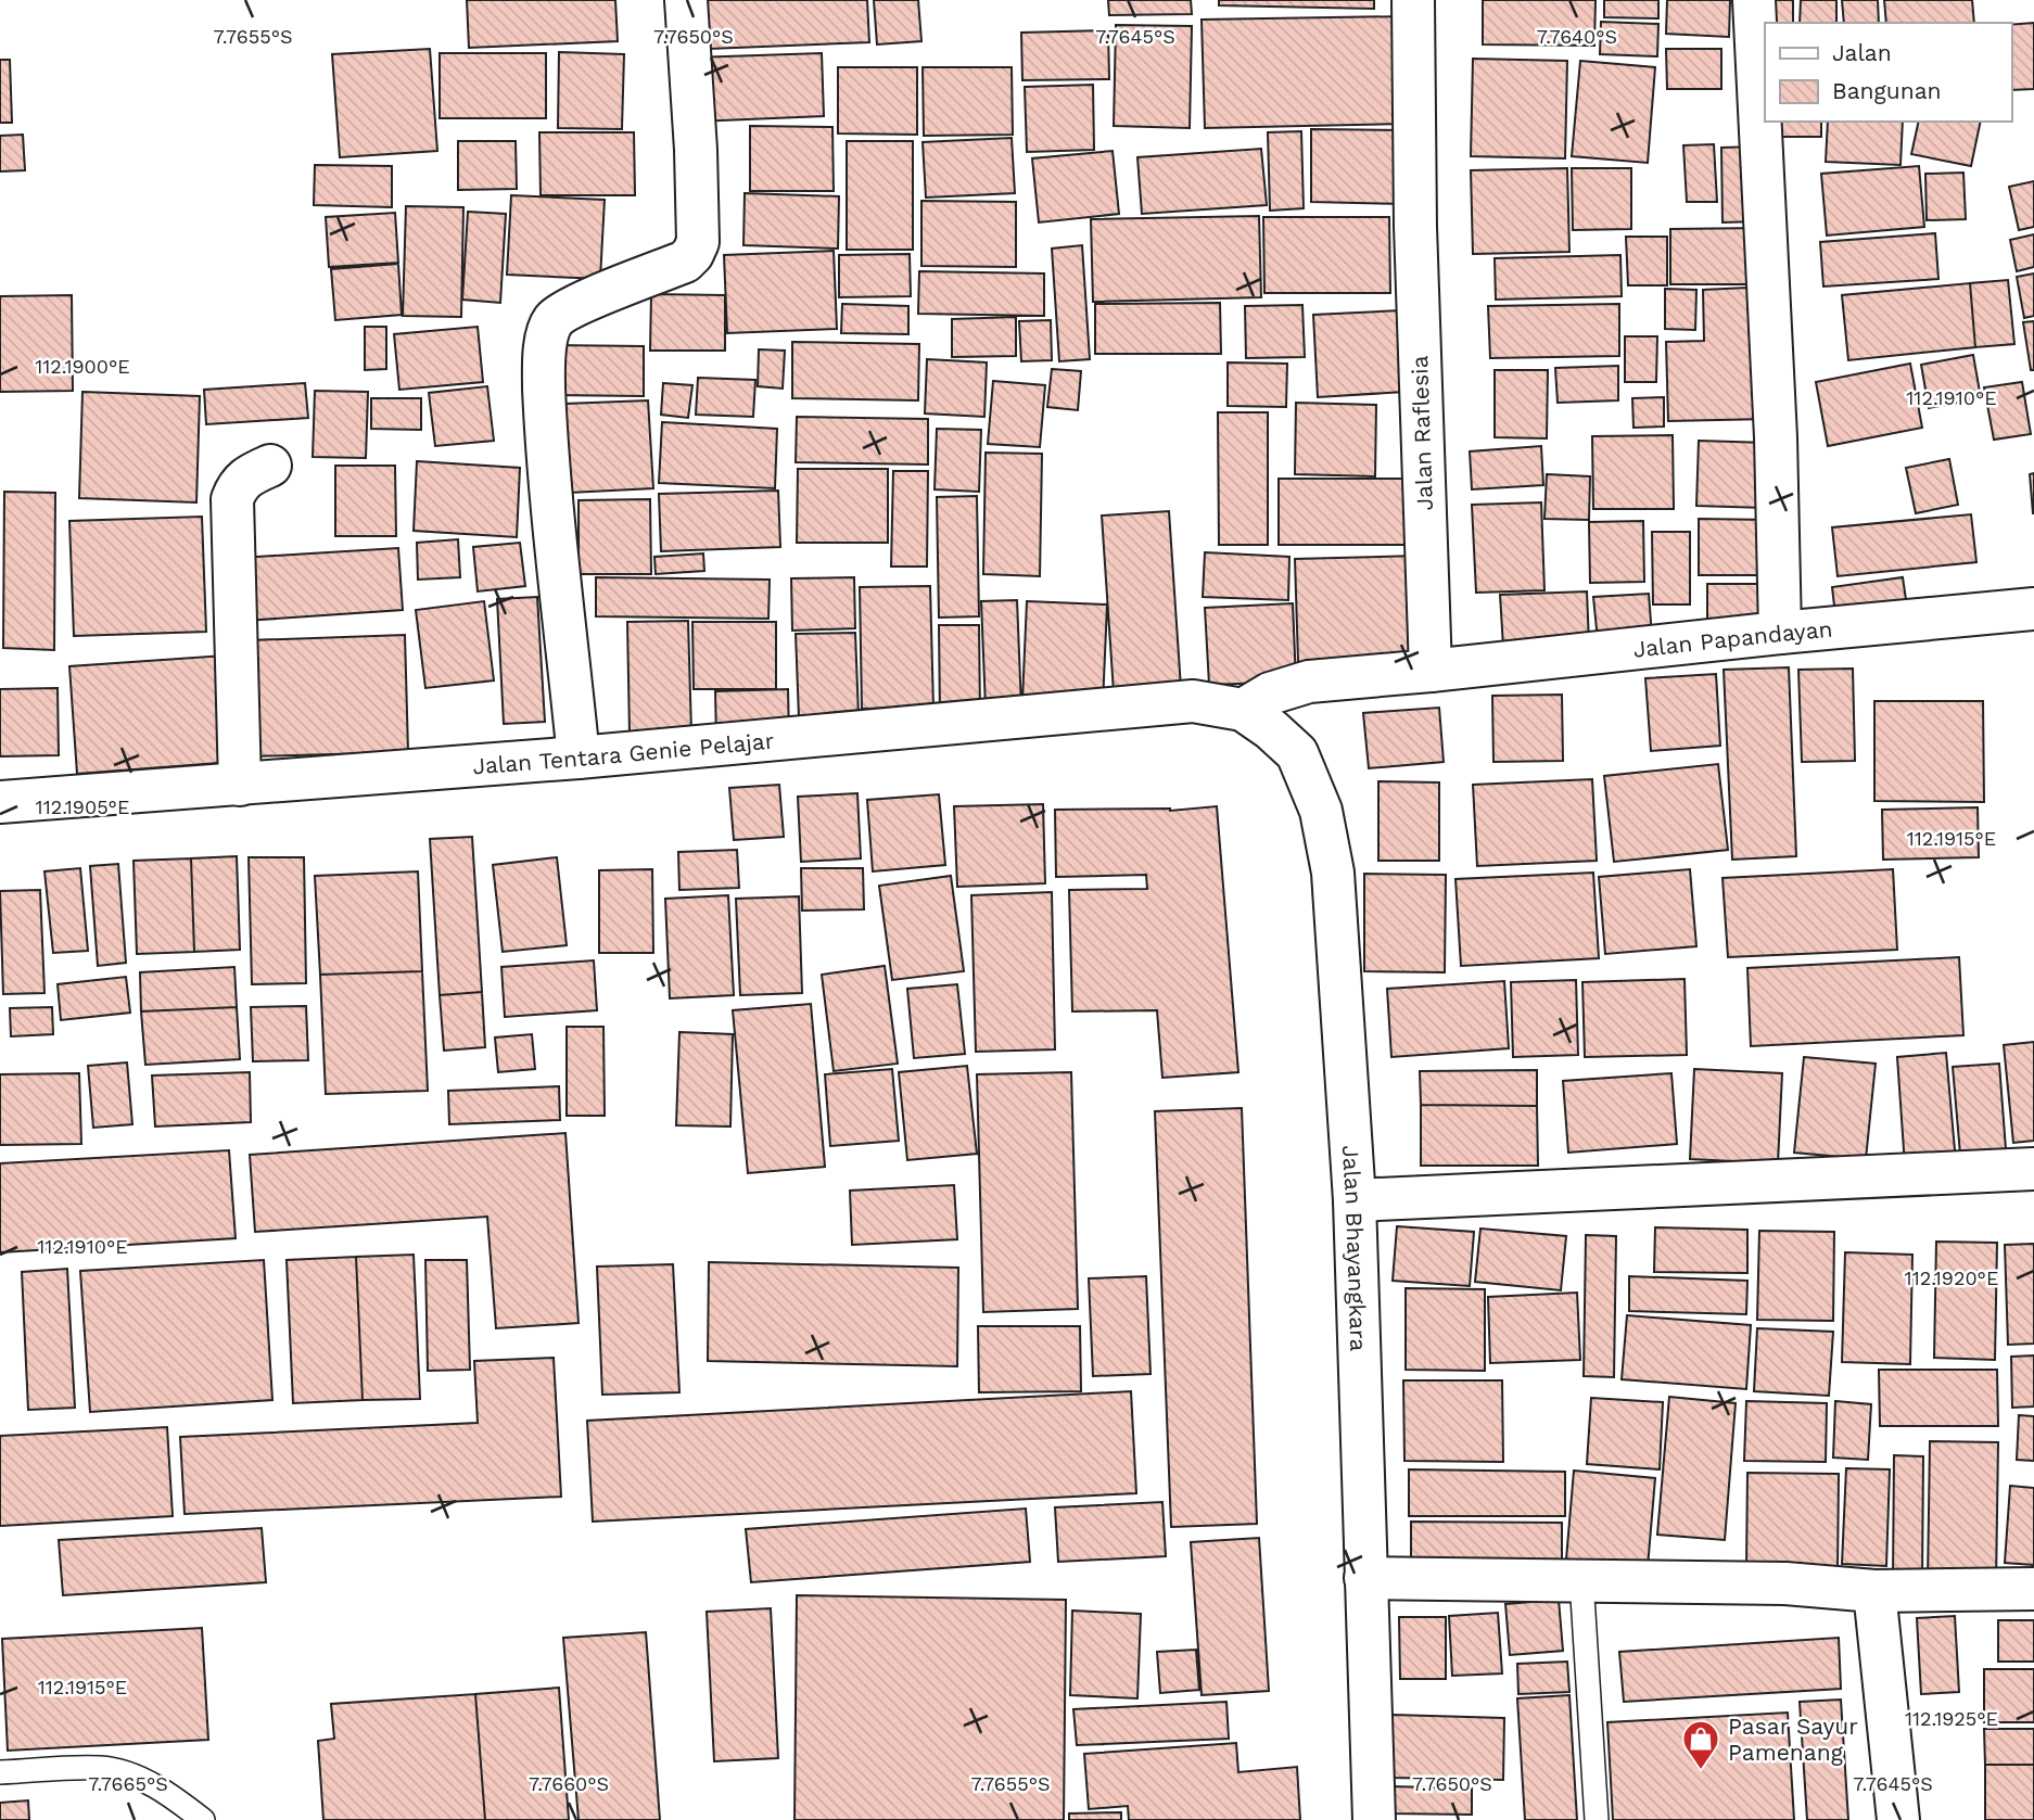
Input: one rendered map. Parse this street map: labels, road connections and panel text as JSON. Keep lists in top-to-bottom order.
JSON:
{
  "streets": {
    "street": [
      "Jalan Raflesia",
      "Jalan Papandayan",
      "Jalan Tentara Genie Pelajar",
      "Jalan Bhayangkara"
    ]
  },
  "crossings": [
    ["Jalan Raflesia", "Jalan Papandayan"],
    ["Jalan Tentara Genie Pelajar", "Jalan Bhayangkara"]
  ],
  "places": {
    "shop": ["Pasar Sayur Pamenang"]
  },
  "legend": ["Jalan", "Bangunan"],
  "coordinates": [
    "7.7655°S",
    "7.7650°S",
    "7.7645°S",
    "7.7640°S",
    "112.1900°E",
    "112.1910°E",
    "112.1905°E",
    "112.1915°E",
    "112.1920°E",
    "112.1925°E",
    "7.7665°S",
    "7.7660°S"
  ]
}
